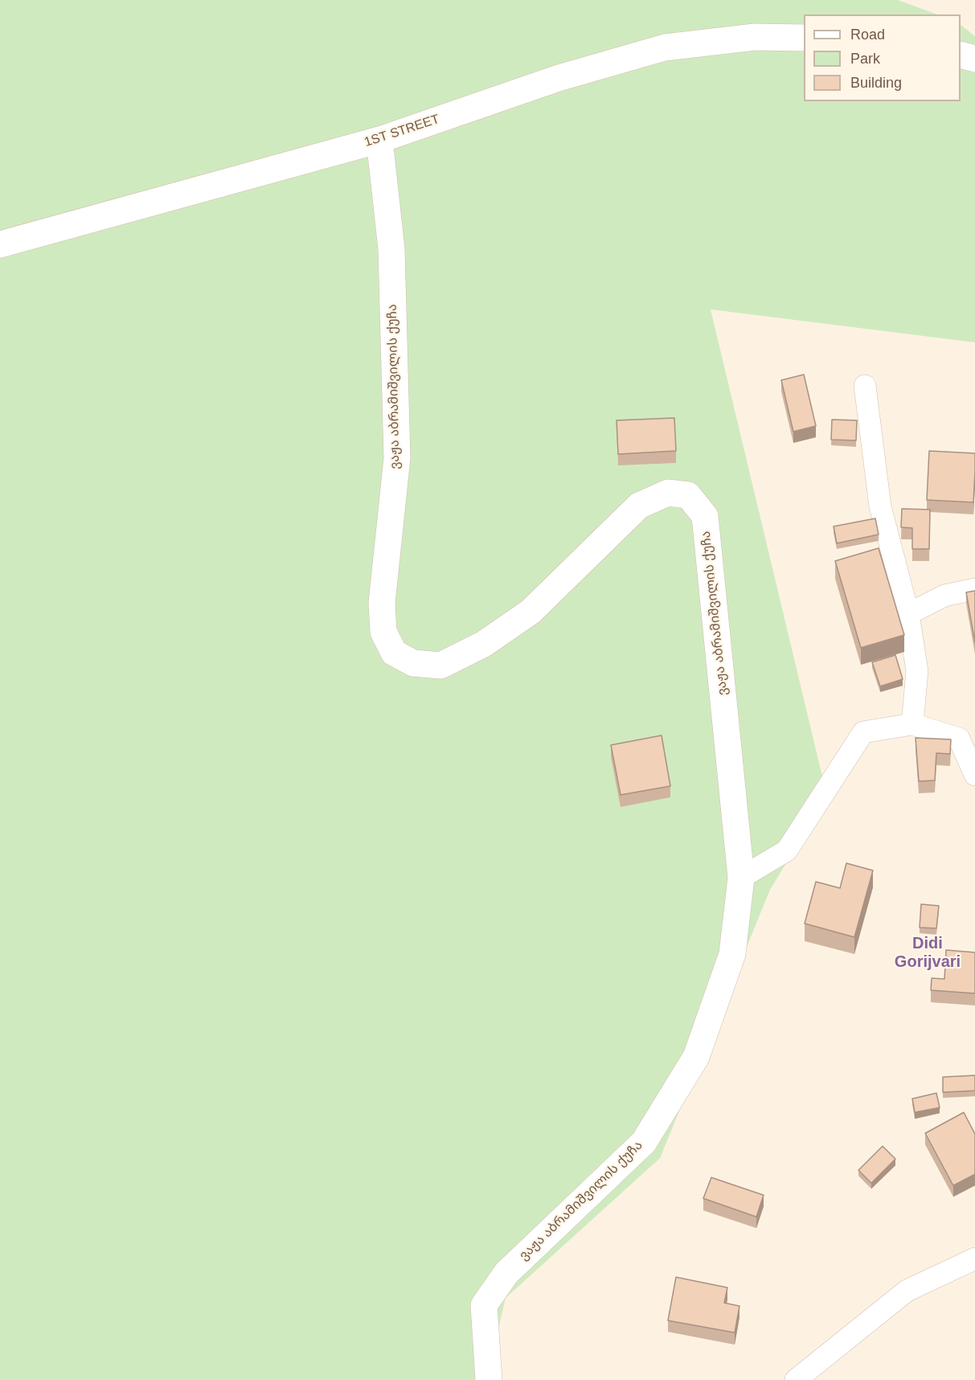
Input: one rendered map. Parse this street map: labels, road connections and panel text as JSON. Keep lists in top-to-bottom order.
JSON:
{
  "streets": {
    "street": ["1ST STREET", "ვაჟა აბრამიშვილის ქუჩა"]
  },
  "crossings": [
    ["1ST STREET", "ვაჟა აბრამიშვილის ქუჩა"]
  ],
  "districts": ["Didi Gorijvari"],
  "legend": ["Road", "Park", "Building"]
}
